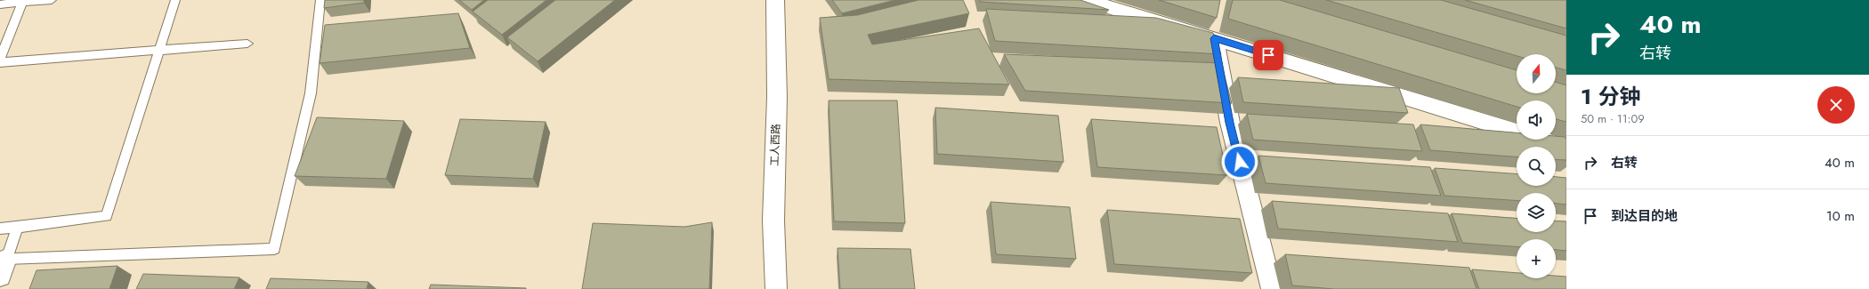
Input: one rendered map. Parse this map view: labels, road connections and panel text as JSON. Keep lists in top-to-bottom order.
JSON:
{
  "streets": {
    "street": ["工人西路"]
  },
  "north": "top",
  "page": {
    "turn": ["40 m", "右转"],
    "map_buttons": "+",
    "heading": ["1 分钟", "50 m · 11:09"],
    "list": [
      {
        "name": "右转",
        "value": "40 m"
      },
      {
        "name": "到达目的地",
        "value": "10 m"
      }
    ]
  }
}
